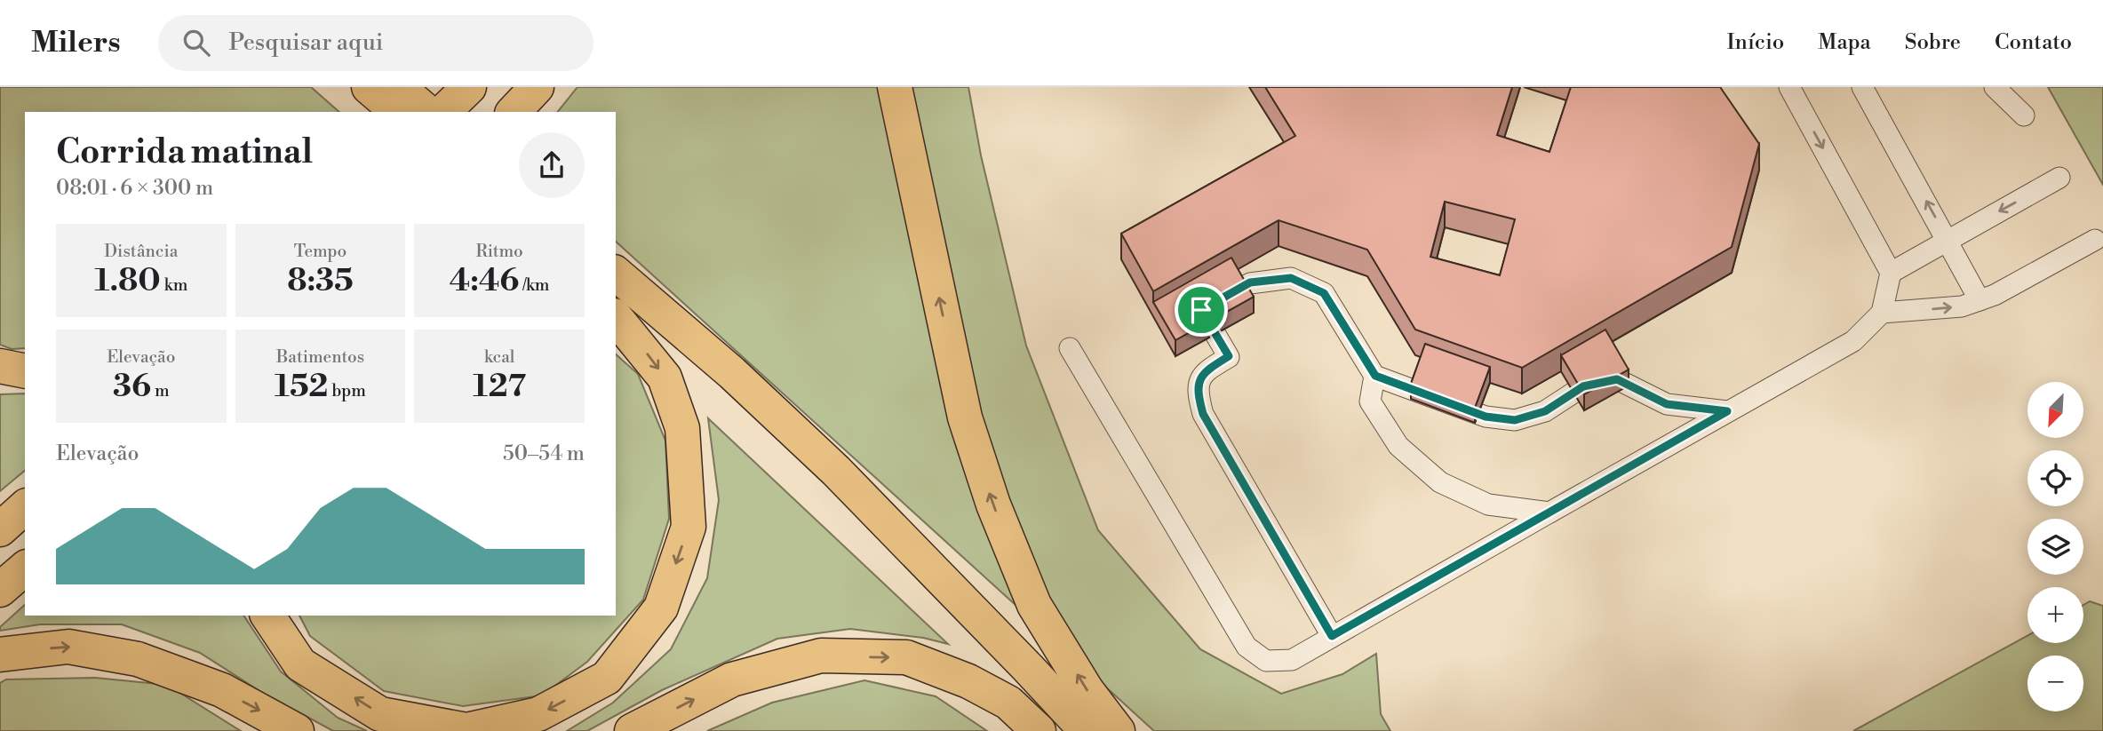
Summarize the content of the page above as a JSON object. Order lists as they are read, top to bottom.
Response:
{
  "north": "bottom left",
  "page": {
    "header": "Milers",
    "search": "Pesquisar aqui",
    "nav": [
      "Início",
      "Mapa",
      "Sobre",
      "Contato"
    ],
    "heading": ["Corrida matinal", "08:01 · 6 × 300 m"],
    "stats": [
      ["Distância", "1.80 km"],
      ["Tempo", "8:35"],
      ["Ritmo", "4:46 /km"],
      ["Elevação", "36 m"],
      ["Batimentos", "152 bpm"],
      ["kcal", "127"]
    ],
    "map_buttons": ["+", "−"],
    "chart": ["Elevação", "50–54 m"]
  }
}
